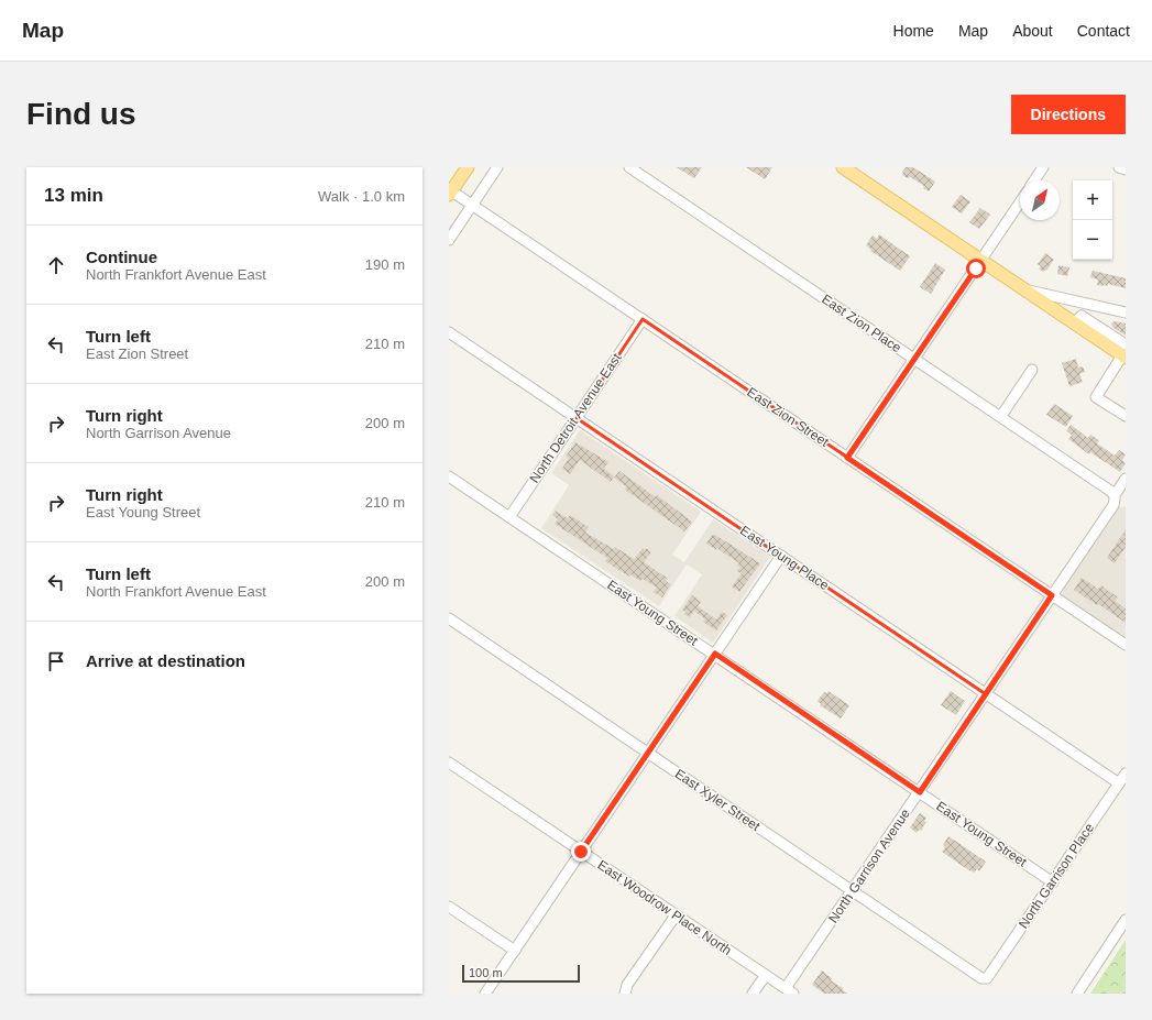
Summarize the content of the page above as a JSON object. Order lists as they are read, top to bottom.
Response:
{
  "streets": {
    "street": [
      "East Zion Place",
      "East Zion Street",
      "North Detroit Avenue East",
      "East Young Place",
      "East Young Street",
      "East Xyler Street",
      "North Garrison Avenue",
      "North Garrison Place",
      "East Woodrow Place North"
    ]
  },
  "crossings": [
    ["East Zion Place", "North Garrison Avenue"],
    ["East Zion Street", "North Detroit Avenue East"],
    ["East Zion Street", "North Garrison Avenue"],
    ["North Detroit Avenue East", "East Young Place"],
    ["North Detroit Avenue East", "East Young Street"],
    ["East Young Place", "North Garrison Avenue"],
    ["East Young Place", "North Garrison Place"],
    ["East Young Street", "North Garrison Avenue"],
    ["East Young Street", "North Garrison Place"],
    ["East Xyler Street", "North Garrison Avenue"],
    ["East Xyler Street", "North Garrison Place"],
    ["North Garrison Avenue", "East Woodrow Place North"]
  ],
  "scale_bar": "100 m",
  "north": "top right",
  "page": {
    "header": "Map",
    "nav": [
      "Home",
      "Map",
      "About",
      "Contact"
    ],
    "buttons": "Directions",
    "title": "Find us",
    "heading": ["13 min", "Walk · 1.0 km"],
    "map_buttons": ["+", "−"],
    "list": [
      ["Continue", "North Frankfort Avenue East", "190 m"],
      ["Turn left", "East Zion Street", "210 m"],
      ["Turn right", "North Garrison Avenue", "200 m"],
      ["Turn right", "East Young Street", "210 m"],
      ["Turn left", "North Frankfort Avenue East", "200 m"],
      "Arrive at destination"
    ],
    "scale": "100 m"
  }
}
